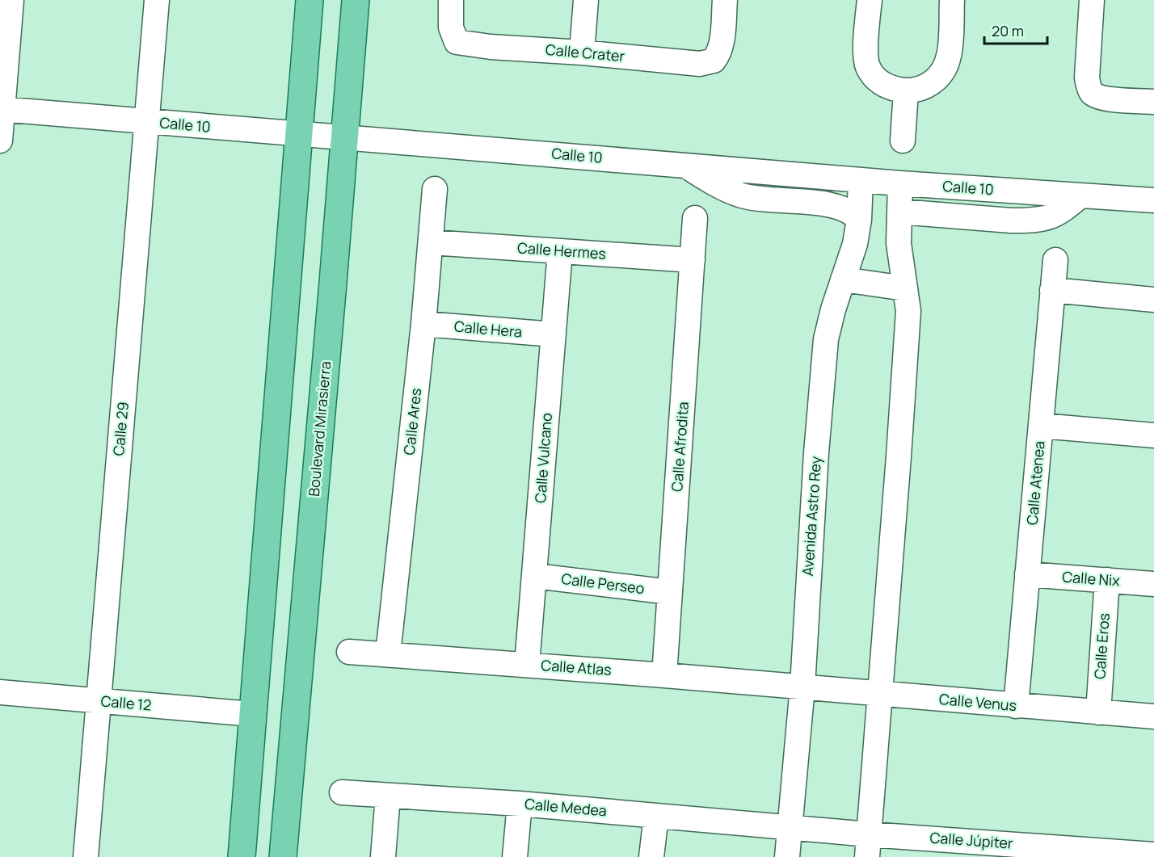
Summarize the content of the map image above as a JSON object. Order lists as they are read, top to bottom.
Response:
{
  "streets": {
    "main road": ["Boulevard Mirasierra"],
    "street": [
      "Calle Crater",
      "Calle 10",
      "Calle Hermes",
      "Calle Hera",
      "Calle Ares",
      "Calle 29",
      "Calle Afrodita",
      "Calle Vulcano",
      "Calle Atenea",
      "Avenida Astro Rey",
      "Calle Nix",
      "Calle Perseo",
      "Calle Eros",
      "Calle Atlas",
      "Calle Venus",
      "Calle 12",
      "Calle Medea",
      "Calle Júpiter"
    ]
  },
  "crossings": [
    ["Calle 10", "Calle 29"],
    ["Calle 10", "Boulevard Mirasierra"],
    ["Calle 10", "Avenida Astro Rey"],
    ["Calle Hermes", "Calle Ares"],
    ["Calle Hermes", "Calle Afrodita"],
    ["Calle Hermes", "Calle Vulcano"],
    ["Calle Hera", "Calle Ares"],
    ["Calle Hera", "Calle Vulcano"],
    ["Calle Ares", "Calle Atlas"],
    ["Calle 29", "Calle 12"],
    ["Calle Afrodita", "Calle Perseo"],
    ["Calle Afrodita", "Calle Atlas"],
    ["Calle Vulcano", "Calle Perseo"],
    ["Calle Vulcano", "Calle Atlas"],
    ["Calle Atenea", "Calle Nix"],
    ["Calle Atenea", "Calle Venus"],
    ["Avenida Astro Rey", "Calle Atlas"],
    ["Avenida Astro Rey", "Calle Venus"],
    ["Avenida Astro Rey", "Calle Medea"],
    ["Avenida Astro Rey", "Calle Júpiter"],
    ["Calle Nix", "Calle Eros"],
    ["Calle Eros", "Calle Venus"],
    ["Calle Atlas", "Calle Venus"],
    ["Calle Medea", "Calle Júpiter"]
  ],
  "scale_bar": "20 m"
}
